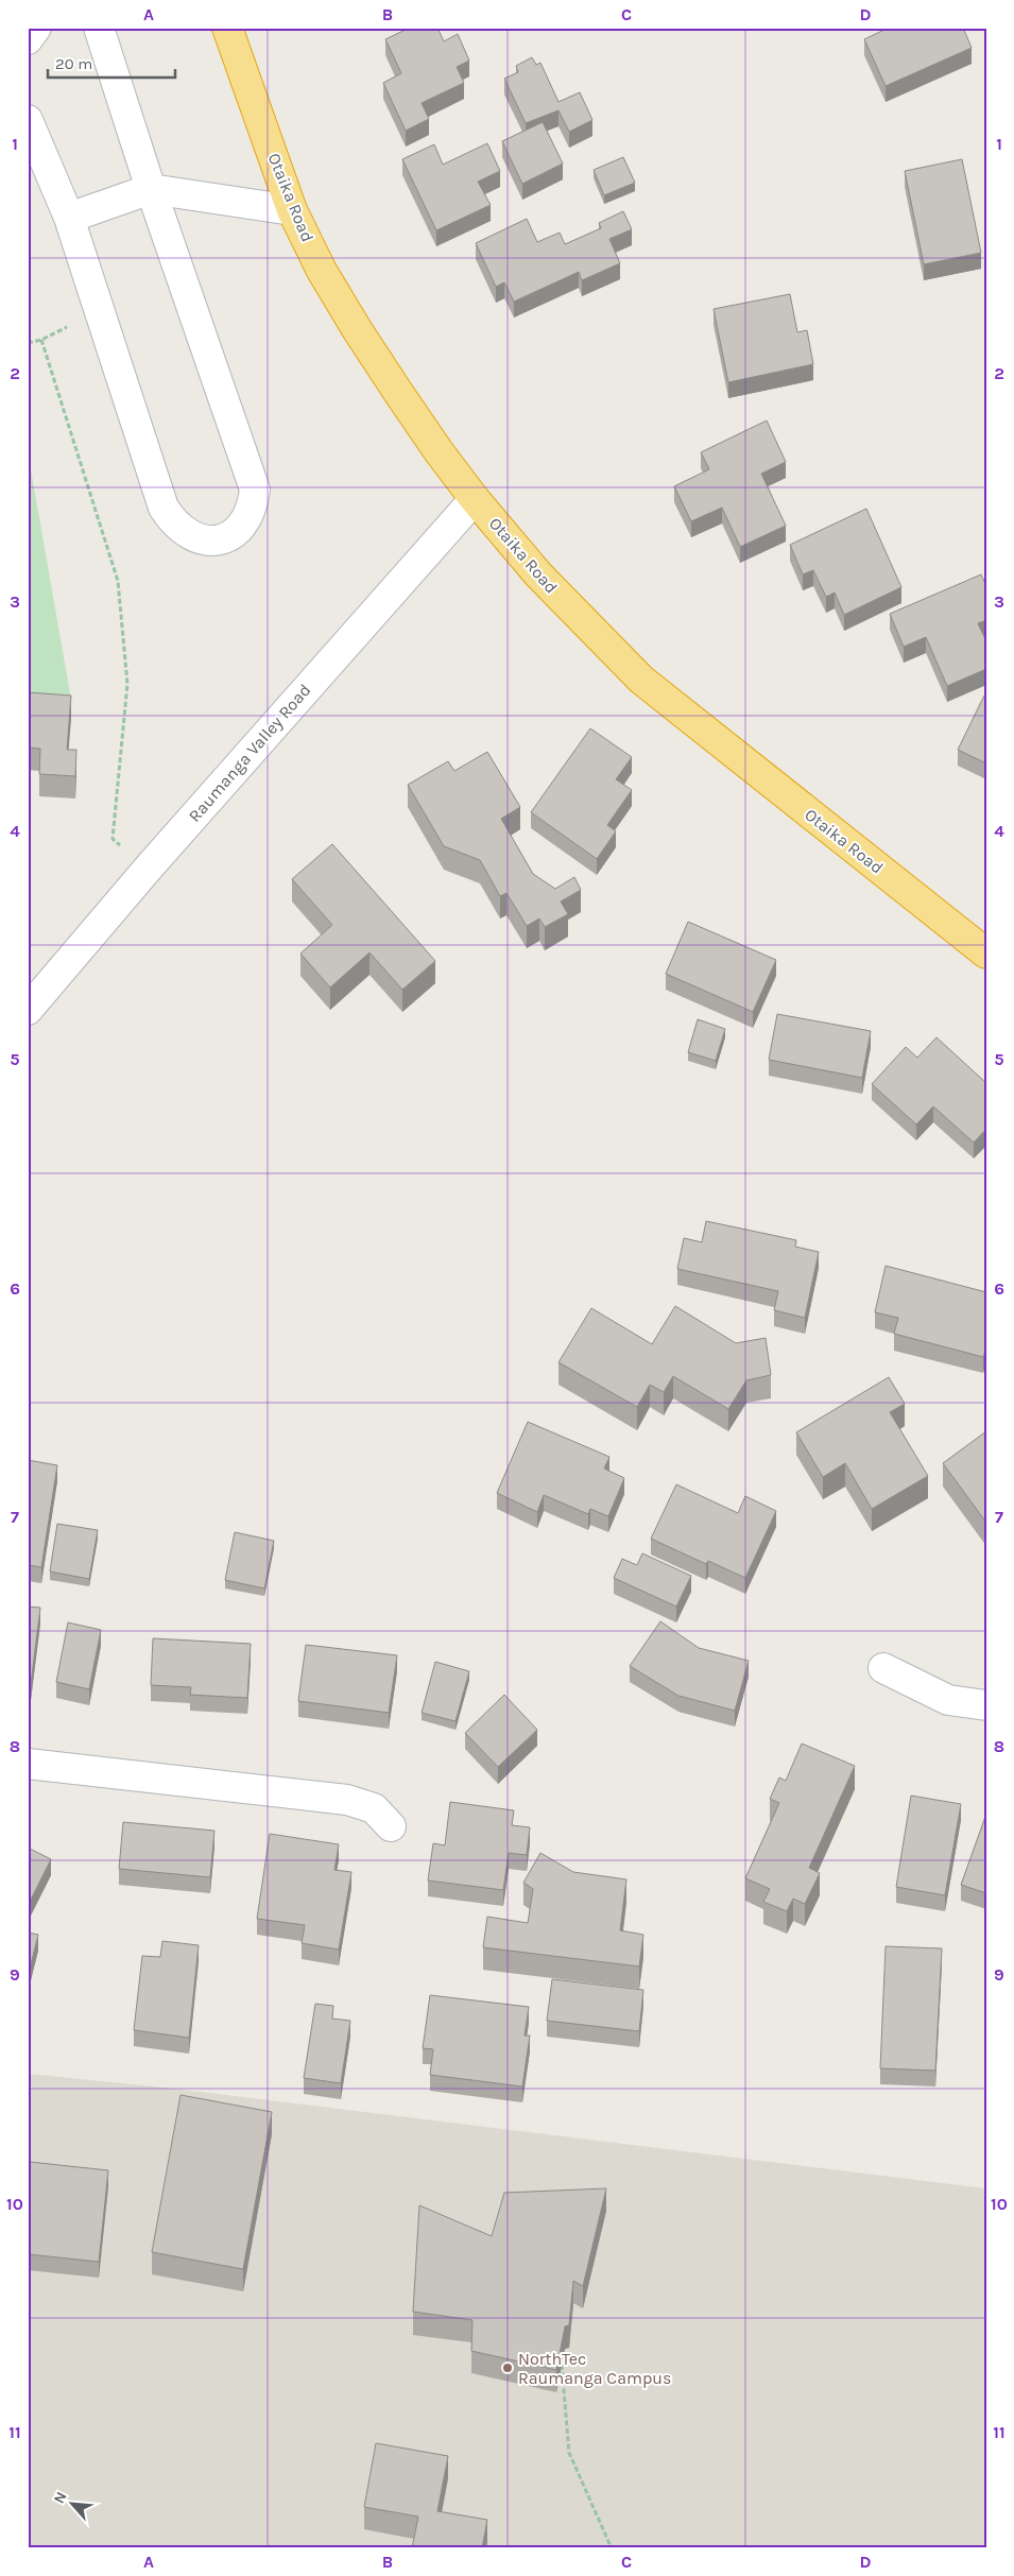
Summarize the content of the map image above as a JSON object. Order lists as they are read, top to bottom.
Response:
{
  "streets": {
    "highway": ["Otaika Road"],
    "street": ["Raumanga Valley Road"]
  },
  "crossings": [
    ["Otaika Road", "Raumanga Valley Road"]
  ],
  "places": ["NorthTec Raumanga Campus"],
  "scale_bar": "20 m",
  "north": "top left",
  "grid": {
    "columns": [
      "A",
      "B",
      "C",
      "D"
    ],
    "rows": [
      "1",
      "2",
      "3",
      "4",
      "5",
      "6",
      "7",
      "8",
      "9",
      "10",
      "11"
    ]
  }
}
